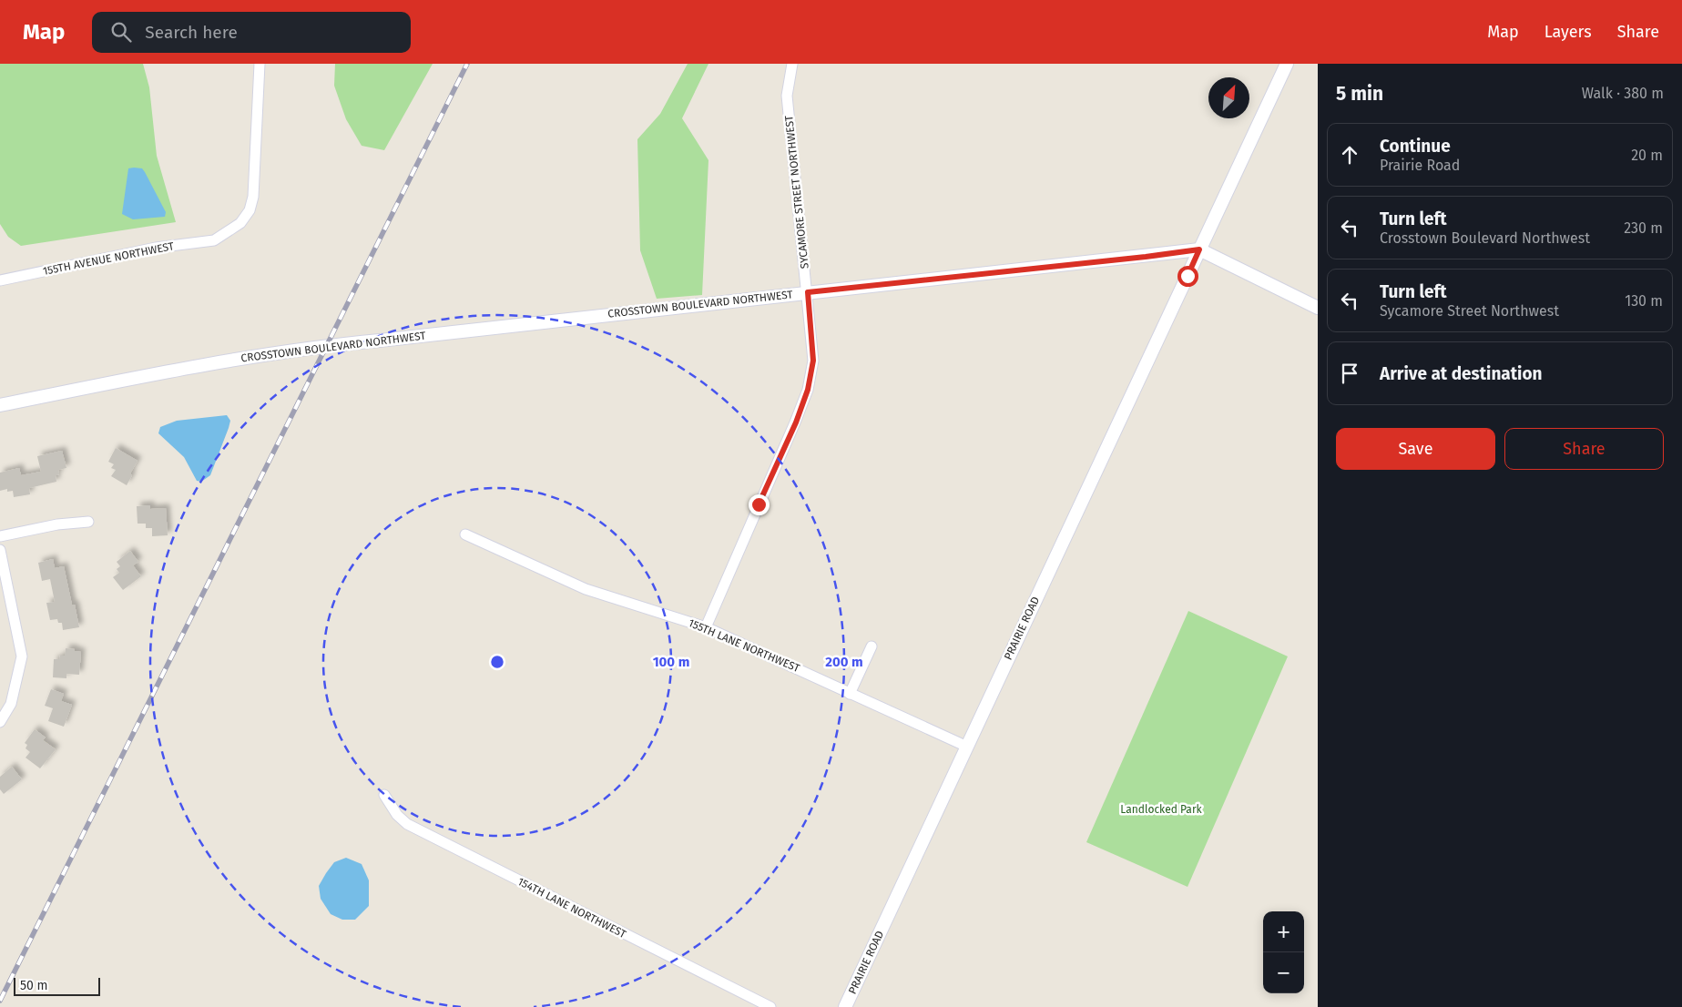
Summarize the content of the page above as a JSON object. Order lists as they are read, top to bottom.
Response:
{
  "streets": {
    "street": [
      "SYCAMORE STREET NORTHWEST",
      "155TH AVENUE NORTHWEST",
      "CROSSTOWN BOULEVARD NORTHWEST",
      "PRAIRIE ROAD",
      "155TH LANE NORTHWEST",
      "154TH LANE NORTHWEST"
    ]
  },
  "crossings": [
    ["SYCAMORE STREET NORTHWEST", "CROSSTOWN BOULEVARD NORTHWEST"],
    ["SYCAMORE STREET NORTHWEST", "155TH LANE NORTHWEST"],
    ["CROSSTOWN BOULEVARD NORTHWEST", "PRAIRIE ROAD"],
    ["PRAIRIE ROAD", "155TH LANE NORTHWEST"]
  ],
  "parks": ["Landlocked Park"],
  "scale_bar": "50 m",
  "north": "top right",
  "page": {
    "header": "Map",
    "search": "Search here",
    "nav": ["Map", "Layers", "Share"],
    "heading": ["5 min", "Walk · 380 m"],
    "list": [
      ["Continue", "Prairie Road", "20 m"],
      ["Turn left", "Crosstown Boulevard Northwest", "230 m"],
      ["Turn left", "Sycamore Street Northwest", "130 m"],
      "Arrive at destination"
    ],
    "buttons": ["Save", "Share"],
    "map_buttons": ["+", "−"],
    "scale": "50 m"
  },
  "rings": ["100 m", "200 m"]
}
